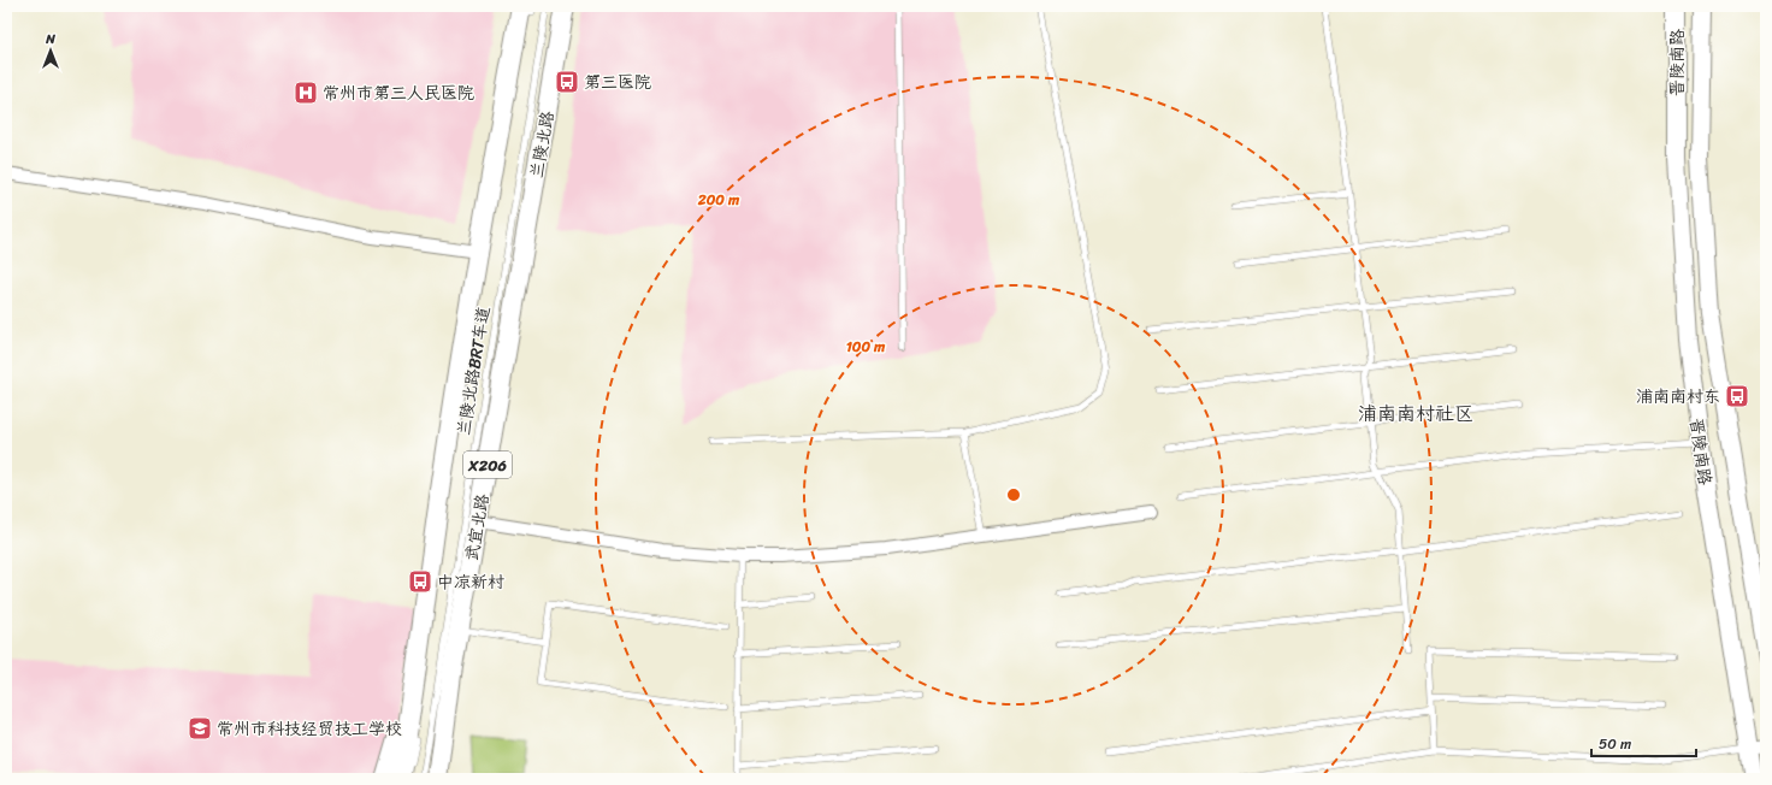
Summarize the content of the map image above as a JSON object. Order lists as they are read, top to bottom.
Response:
{
  "streets": {
    "main road": [
      "晋陵南路",
      "兰陵北路",
      "X206",
      "武宜北路"
    ],
    "lane": ["兰陵北路BRT车道"]
  },
  "crossings": [
    ["兰陵北路", "武宜北路"],
    ["兰陵北路BRT车道", "X206"],
    ["兰陵北路BRT车道", "武宜北路"],
    ["X206", "武宜北路"]
  ],
  "districts": ["浦南南村社区"],
  "places": {
    "bus stop": ["第三医院", "浦南南村东", "中凉新村"],
    "hospital": ["常州市第三人民医院"],
    "school or university": ["常州市科技经贸技工学校"]
  },
  "scale_bar": "50 m",
  "north": "top",
  "rings": ["200 m", "100 m"]
}
